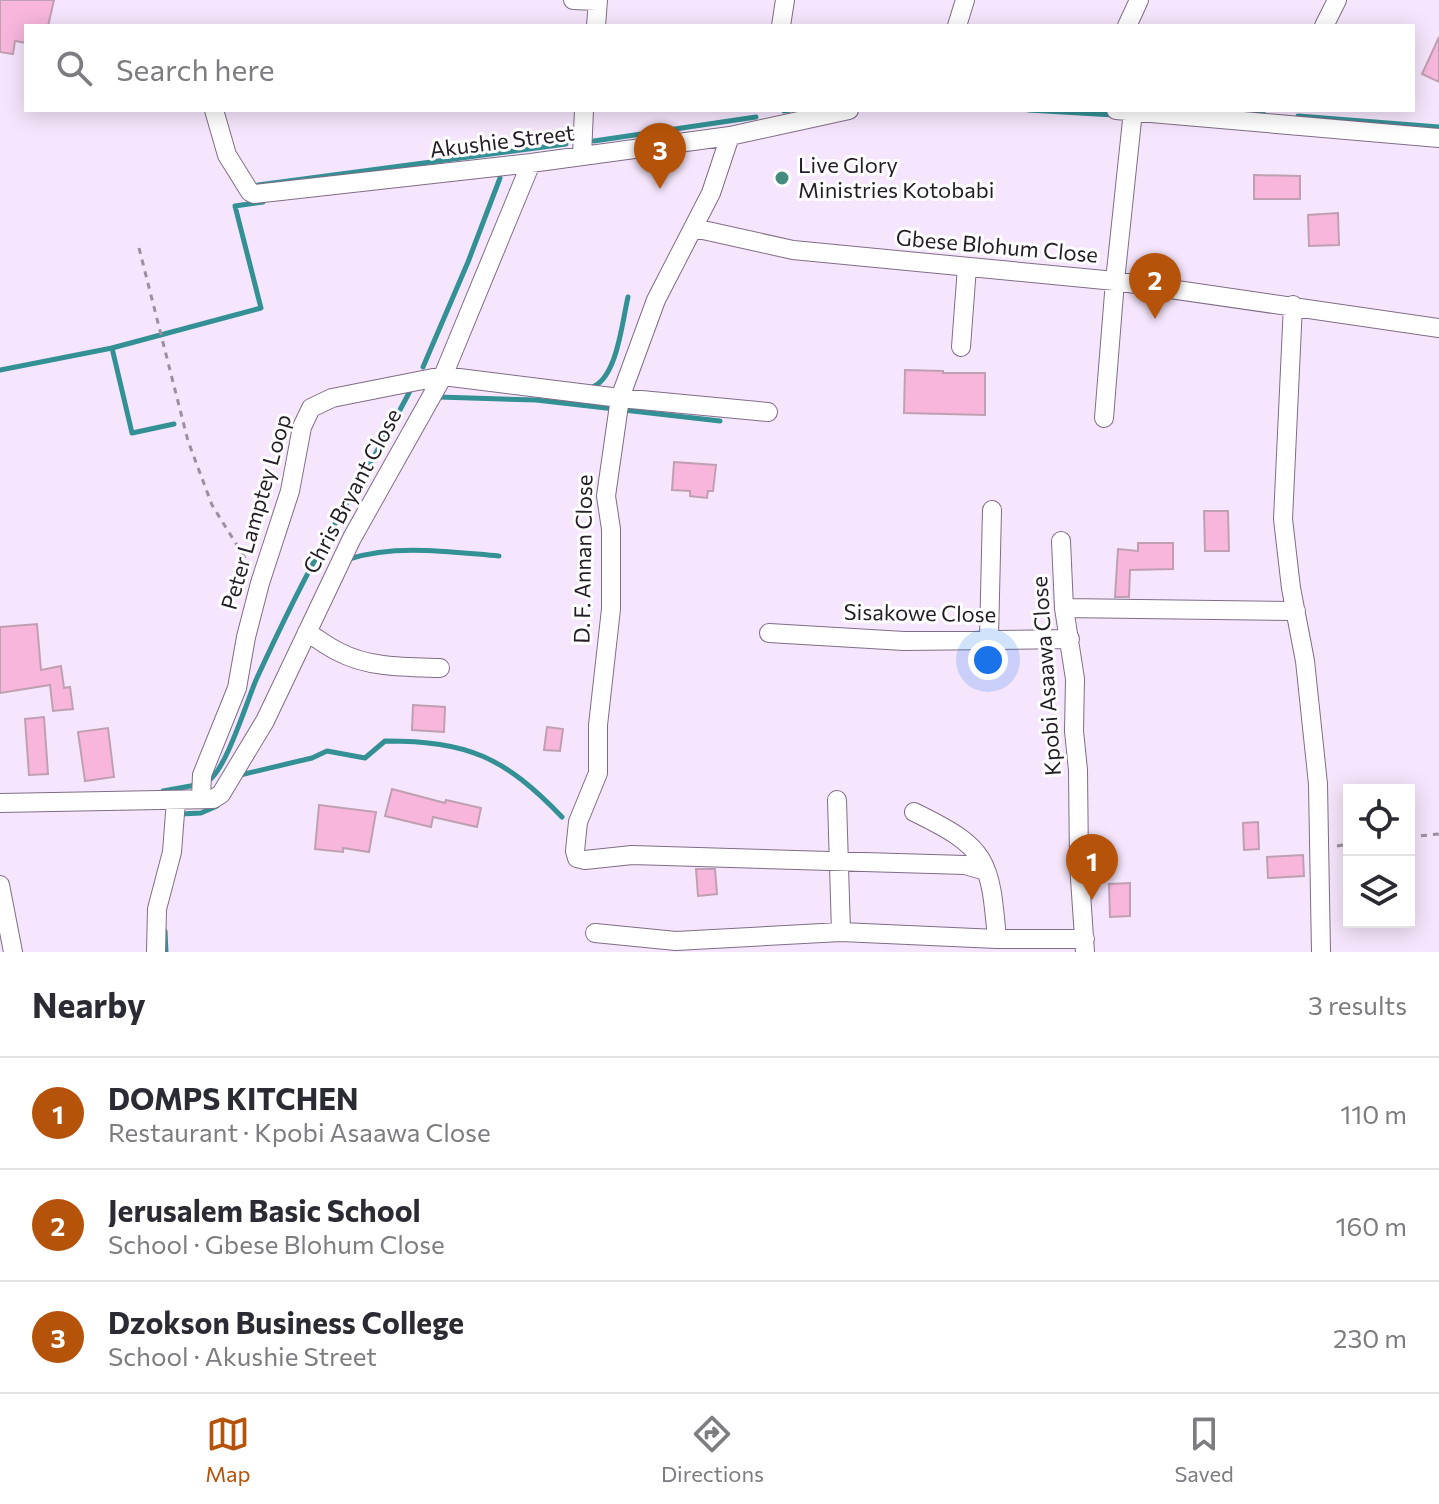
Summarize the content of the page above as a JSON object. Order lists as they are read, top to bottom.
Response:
{
  "streets": {
    "street": [
      "Akushie Street",
      "Gbese Blohum Close",
      "Chris Bryant Close",
      "Peter Lamptey Loop",
      "D. F. Annan Close",
      "Sisakowe Close",
      "Kpobi Asaawa Close"
    ]
  },
  "crossings": [
    ["Akushie Street", "Chris Bryant Close"],
    ["Akushie Street", "D. F. Annan Close"],
    ["Gbese Blohum Close", "D. F. Annan Close"],
    ["Chris Bryant Close", "Peter Lamptey Loop"],
    ["Peter Lamptey Loop", "D. F. Annan Close"],
    ["Sisakowe Close", "Kpobi Asaawa Close"]
  ],
  "places": ["Live Glory Ministries Kotobabi"],
  "page": {
    "search": "Search here",
    "pins": ["3", "2", "1"],
    "heading": ["Nearby", "3 results"],
    "list": [
      {
        "mark": "1",
        "name": "DOMPS KITCHEN",
        "note": "Restaurant · Kpobi Asaawa Close",
        "value": "110 m"
      },
      {
        "mark": "2",
        "name": "Jerusalem Basic School",
        "note": "School · Gbese Blohum Close",
        "value": "160 m"
      },
      {
        "mark": "3",
        "name": "Dzokson Business College",
        "note": "School · Akushie Street",
        "value": "230 m"
      }
    ],
    "nav": ["Map", "Directions", "Saved"]
  }
}
